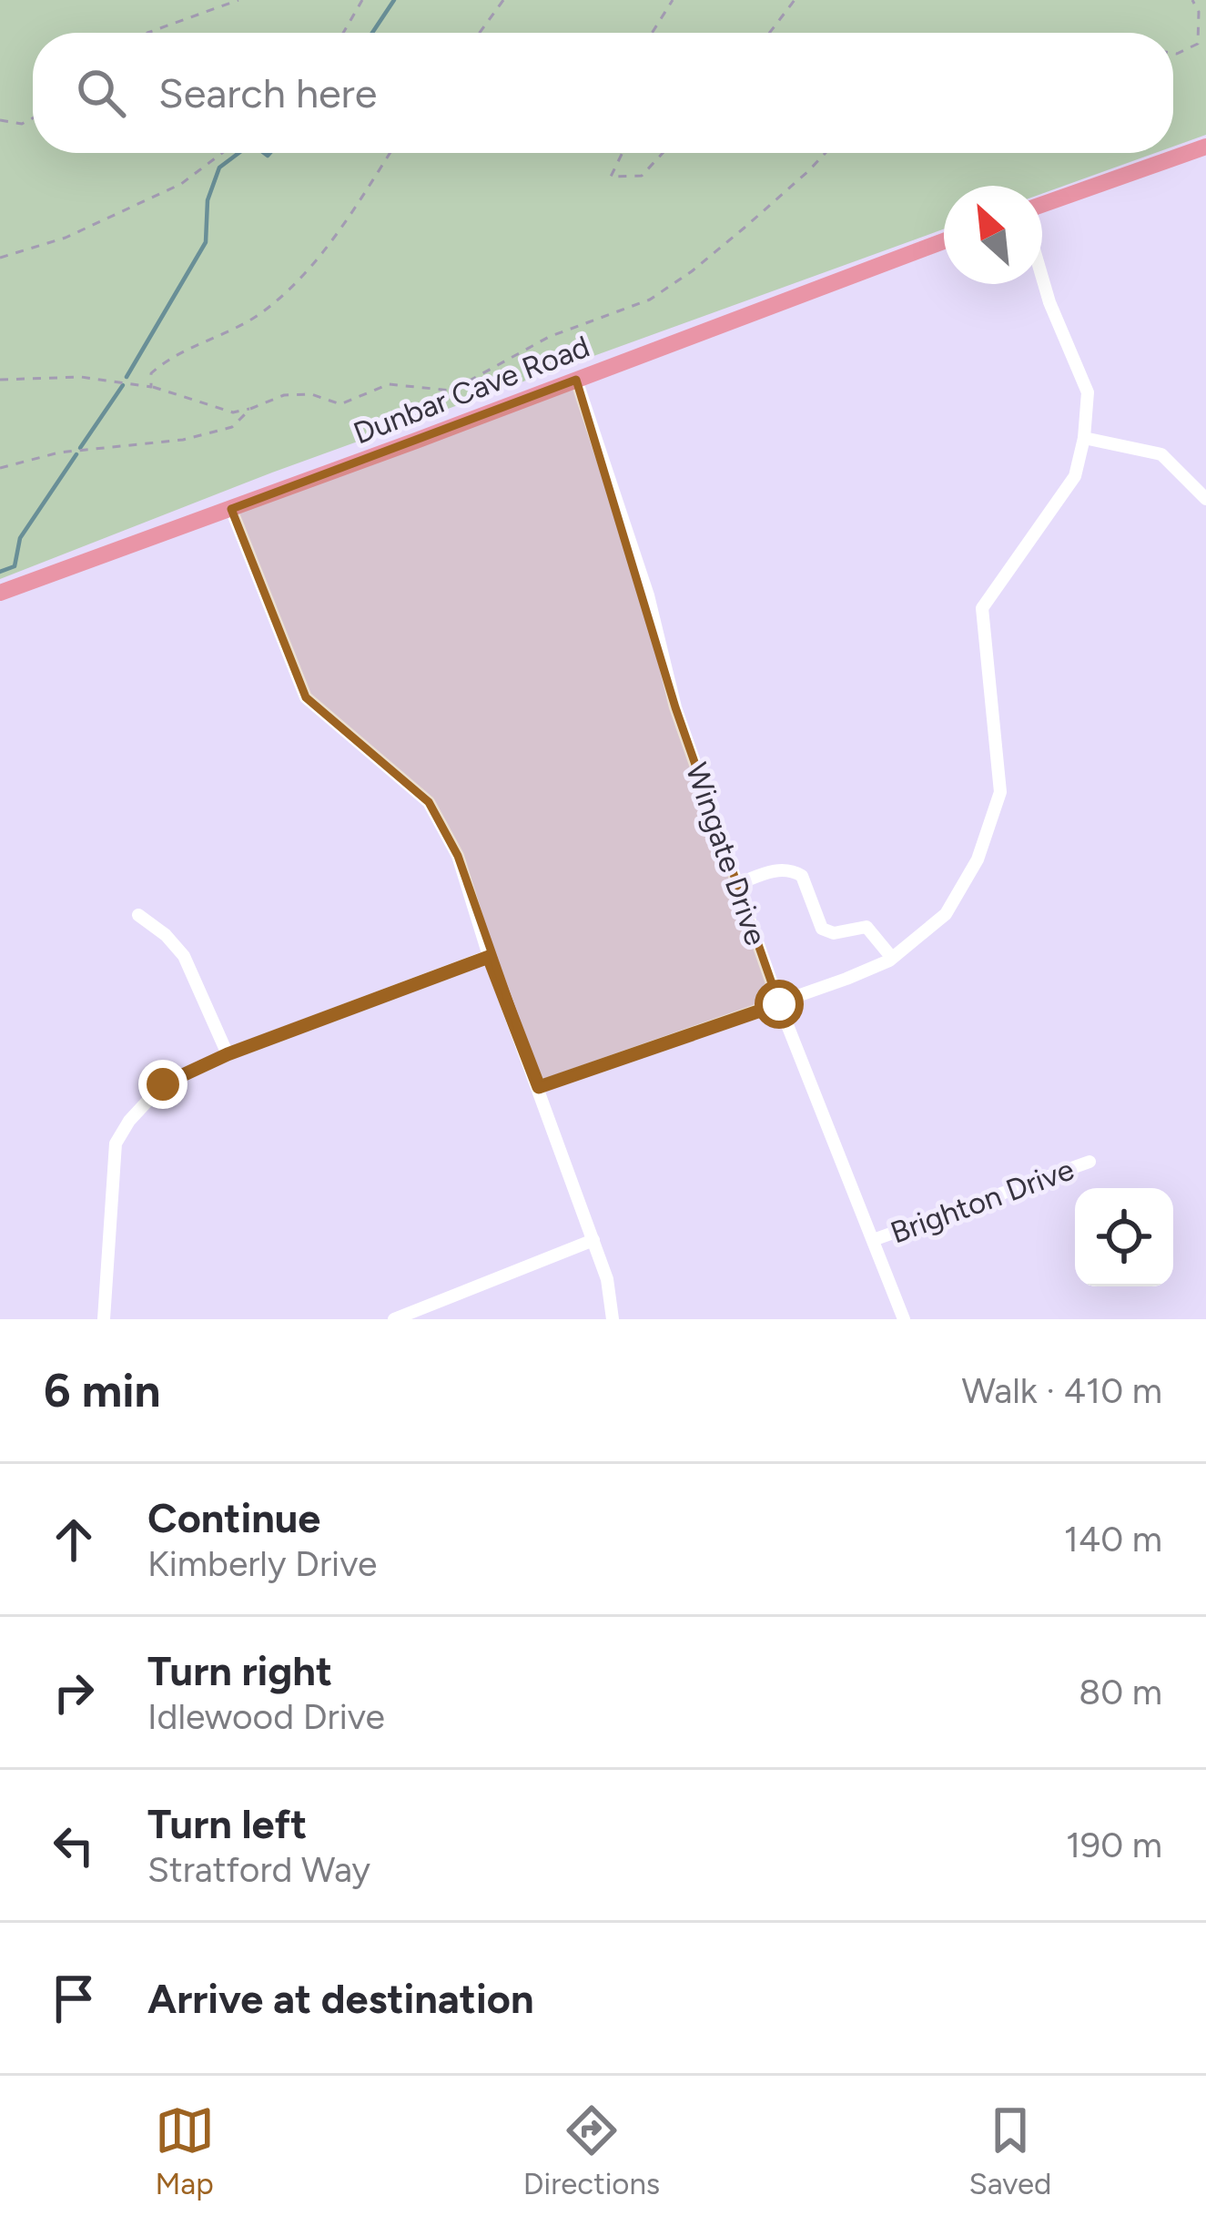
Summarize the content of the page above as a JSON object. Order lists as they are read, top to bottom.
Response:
{
  "streets": {
    "main road": ["Dunbar Cave Road"],
    "street": ["Wingate Drive", "Brighton Drive"]
  },
  "crossings": [
    ["Dunbar Cave Road", "Wingate Drive"],
    ["Wingate Drive", "Brighton Drive"]
  ],
  "north": "top left",
  "page": {
    "search": "Search here",
    "heading": ["6 min", "Walk · 410 m"],
    "list": [
      ["Continue", "Kimberly Drive", "140 m"],
      ["Turn right", "Idlewood Drive", "80 m"],
      ["Turn left", "Stratford Way", "190 m"],
      "Arrive at destination"
    ],
    "nav": ["Map", "Directions", "Saved"]
  }
}
